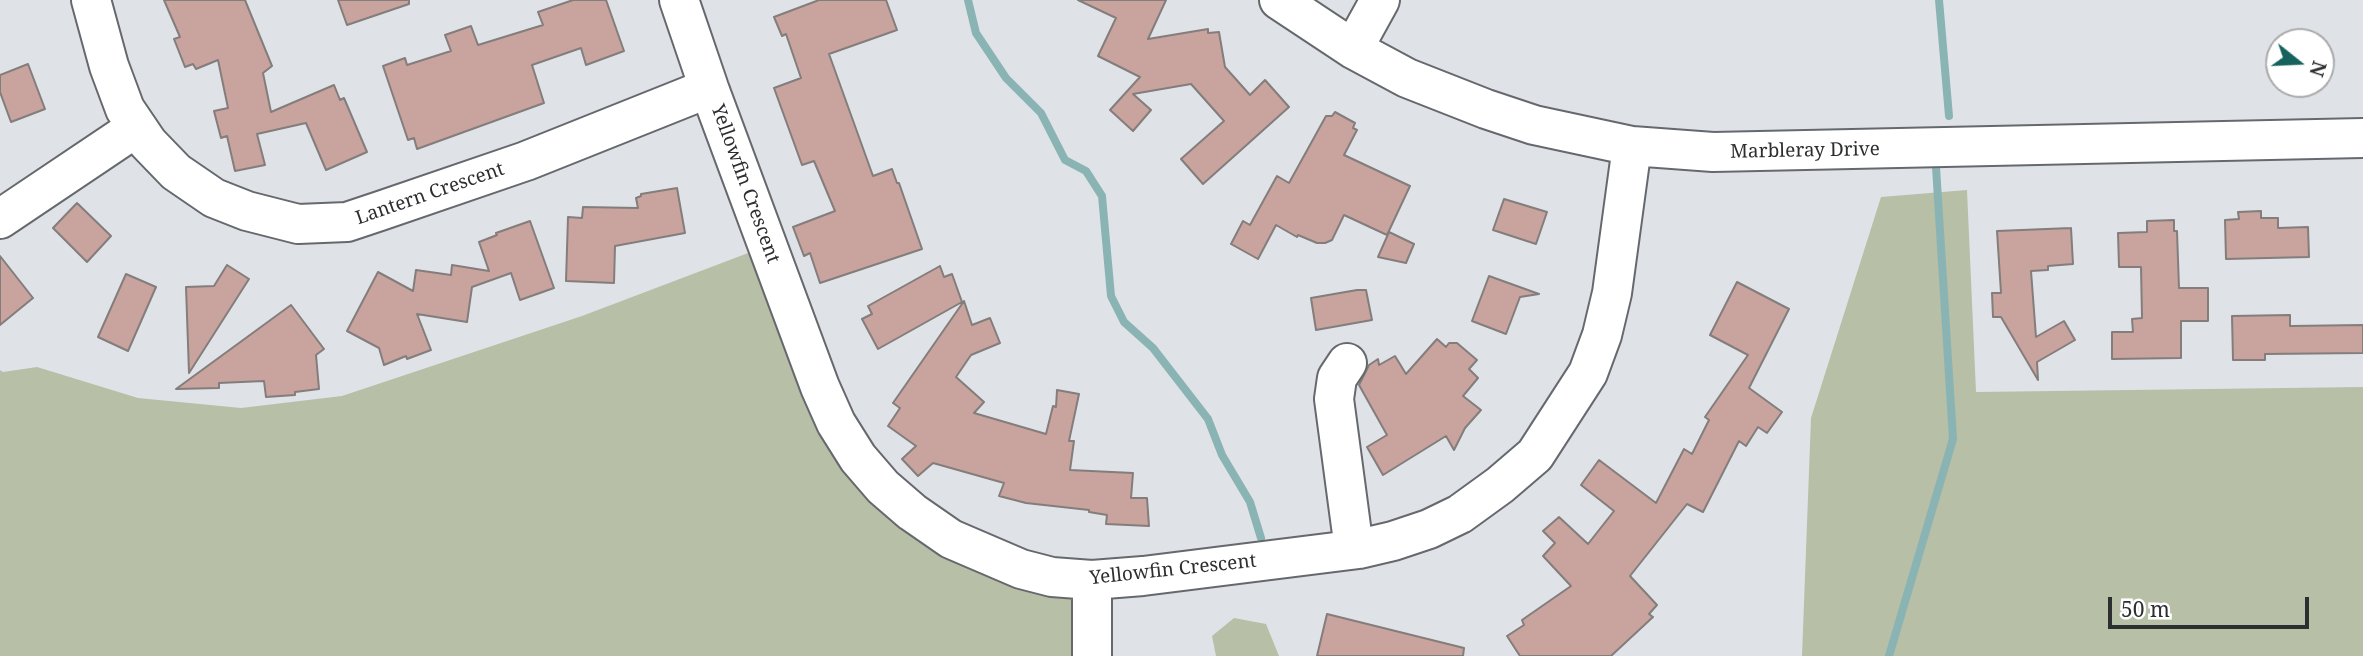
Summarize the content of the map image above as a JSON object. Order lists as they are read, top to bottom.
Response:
{
  "streets": {
    "street": ["Marbleray Drive", "Yellowfin Crescent", "Lantern Crescent"]
  },
  "crossings": [
    ["Marbleray Drive", "Yellowfin Crescent"],
    ["Yellowfin Crescent", "Lantern Crescent"]
  ],
  "scale_bar": "50 m",
  "north": "right"
}
